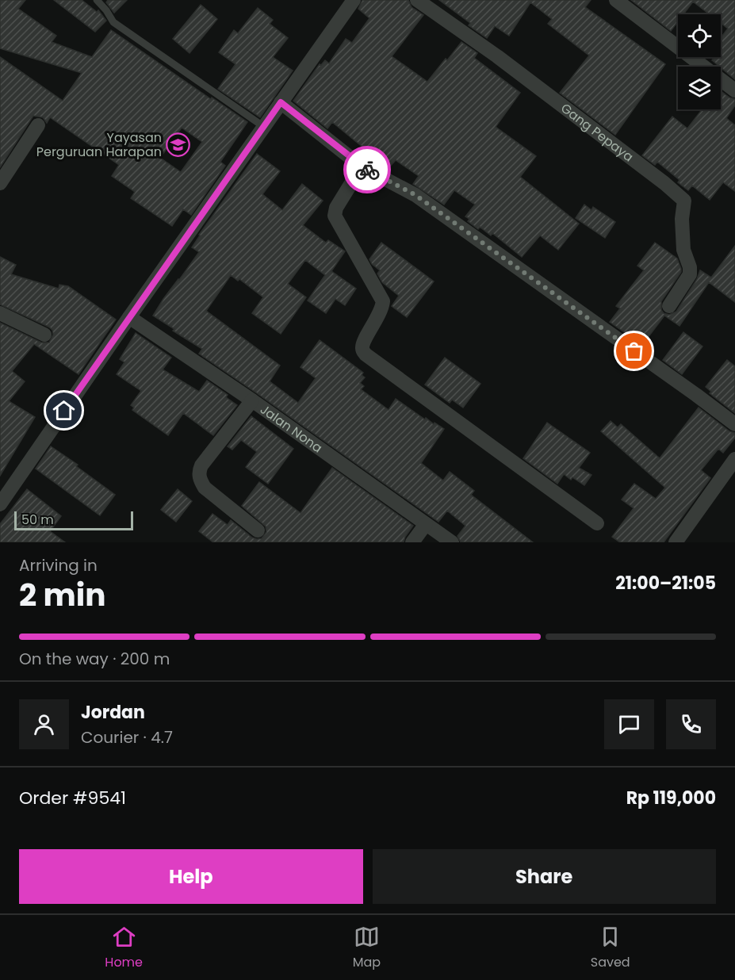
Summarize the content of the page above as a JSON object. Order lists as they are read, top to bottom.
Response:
{
  "streets": {
    "street": ["Gang Pepaya", "Jalan Nona"]
  },
  "places": {
    "school or university": ["Yayasan Perguruan Harapan"]
  },
  "scale_bar": "50 m",
  "page": {
    "scale": "50 m",
    "heading": ["2 min", "Arriving in", "21:00–21:05"],
    "panel": [
      "Jordan",
      "Courier · 4.7",
      "Order #9541",
      "Rp 119,000"
    ],
    "bar": "On the way · 200 m",
    "buttons": ["Help", "Share"],
    "tabs": ["Home", "Map", "Saved"]
  }
}
